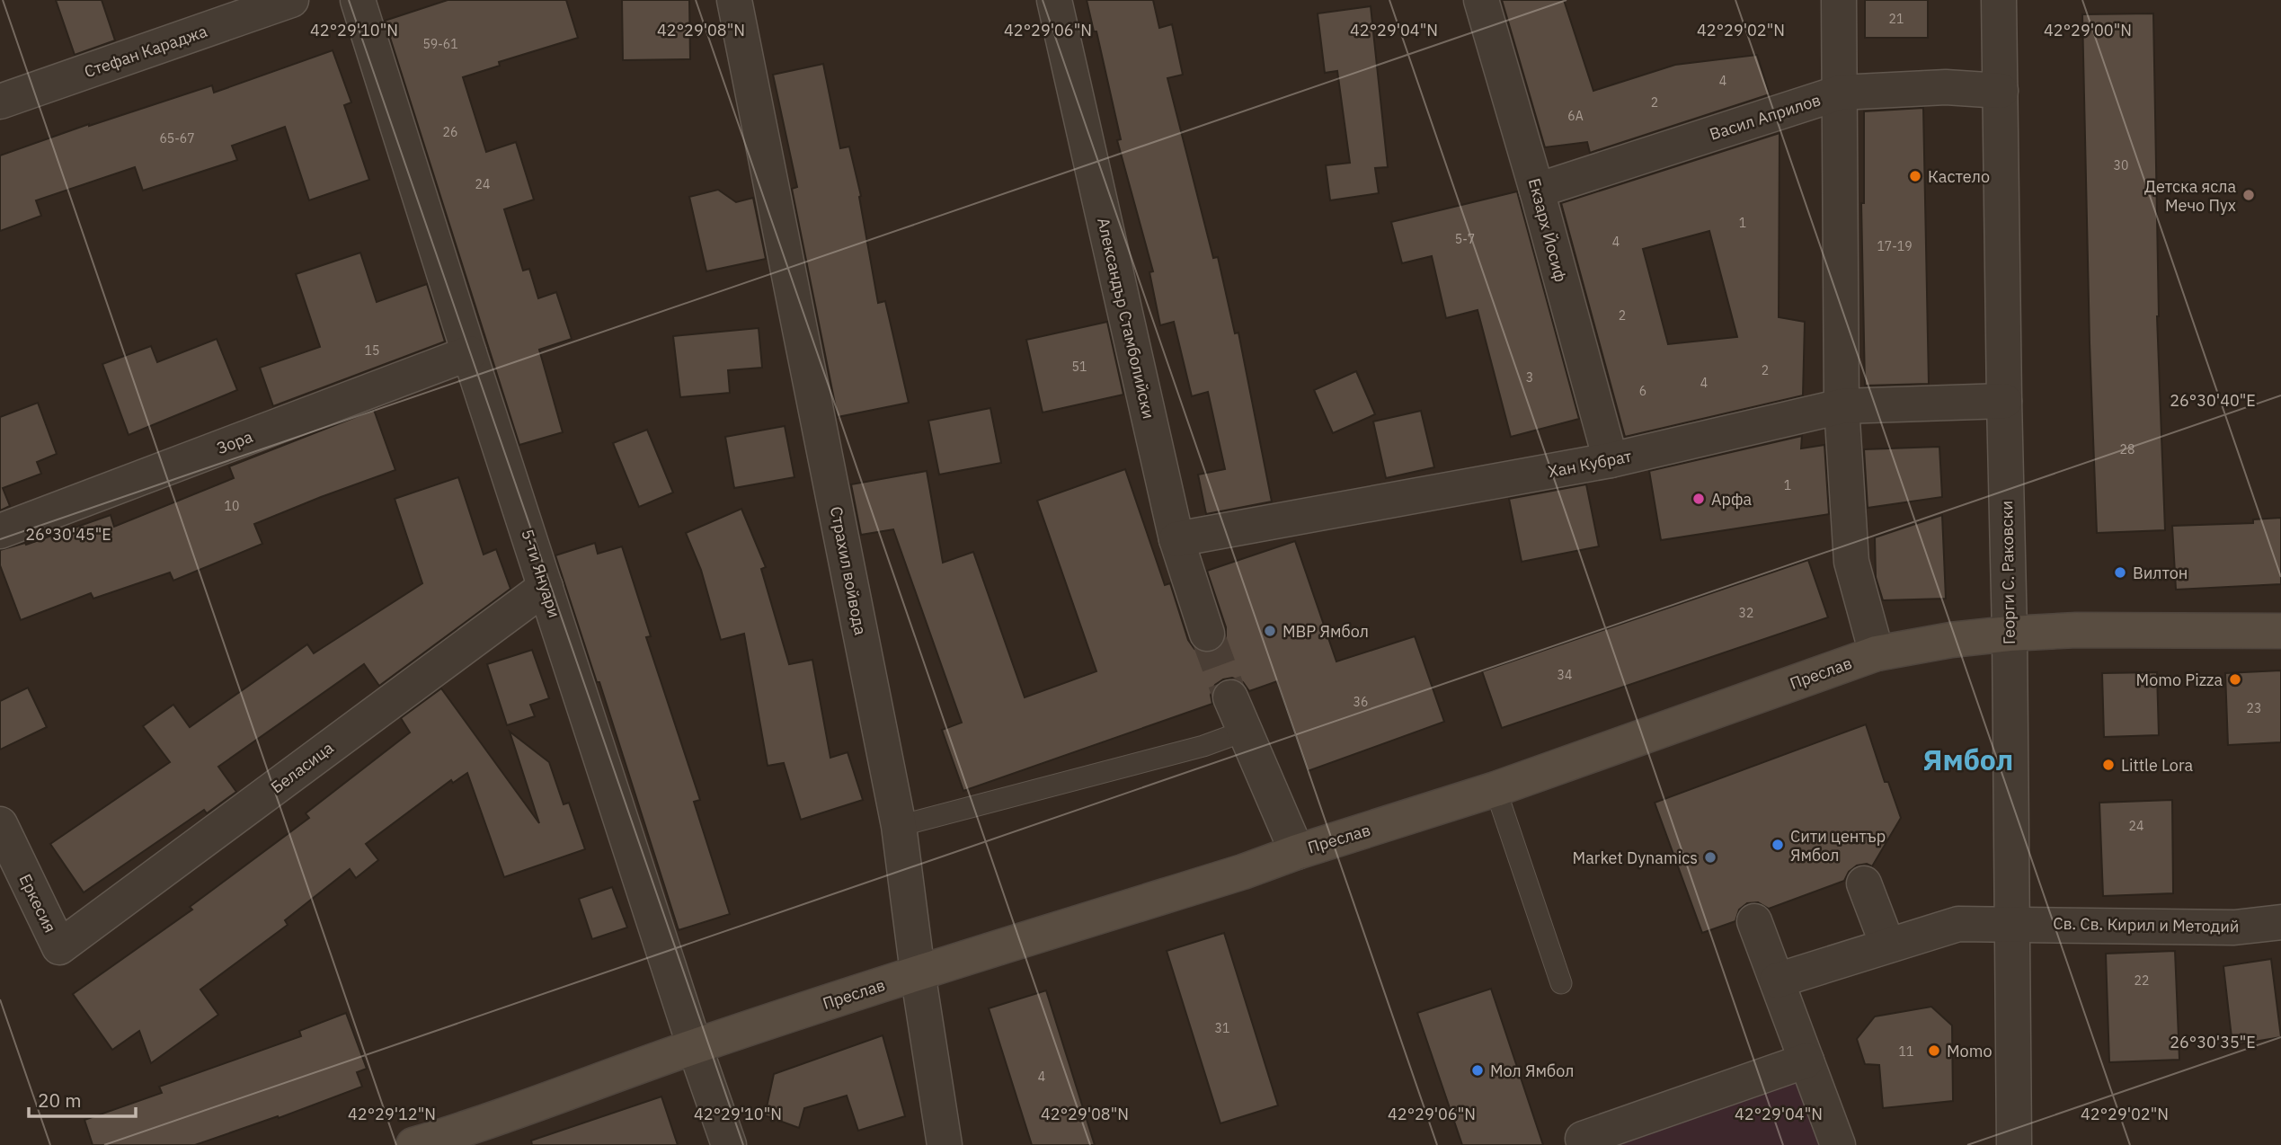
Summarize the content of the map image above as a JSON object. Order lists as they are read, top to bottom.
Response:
{
  "streets": {
    "street": [
      "Стефан Караджа",
      "Васил Априлов",
      "Екзарх Йосиф",
      "Александър Стамболийски",
      "Зора",
      "Хан Кубрат",
      "Страхил войвода",
      "Георги С. Раковски",
      "5-ти Януари",
      "Преслав",
      "Беласица",
      "Еркесия",
      "Св. Св. Кирил и Методий"
    ]
  },
  "crossings": [
    ["Васил Априлов", "Екзарх Йосиф"],
    ["Васил Априлов", "Георги С. Раковски"],
    ["Екзарх Йосиф", "Хан Кубрат"],
    ["Александър Стамболийски", "Хан Кубрат"],
    ["Зора", "5-ти Януари"],
    ["Хан Кубрат", "Георги С. Раковски"],
    ["Страхил войвода", "Преслав"],
    ["Георги С. Раковски", "Преслав"],
    ["Георги С. Раковски", "Св. Св. Кирил и Методий"],
    ["5-ти Януари", "Преслав"],
    ["5-ти Януари", "Беласица"],
    ["Беласица", "Еркесия"]
  ],
  "districts": ["Ямбол"],
  "places": [
    "Кастело",
    "Детска ясла Мечо Пух",
    "Арфа",
    "Вилтон",
    "МВР Ямбол",
    "Momo Pizza",
    "Little Lora",
    "Сити център Ямбол",
    "Market Dynamics",
    "Momo",
    "Мол Ямбол"
  ],
  "house_numbers": [
    "21",
    "59-61",
    "4",
    "2",
    "6A",
    "26",
    "65-67",
    "30",
    "24",
    "1",
    "5-7",
    "4",
    "17-19",
    "2",
    "15",
    "51",
    "2",
    "3",
    "4",
    "6",
    "28",
    "1",
    "10",
    "32",
    "34",
    "36",
    "23",
    "24",
    "22",
    "31",
    "11",
    "4"
  ],
  "scale_bar": "20 m",
  "coordinates": [
    "42°29'10\"N",
    "42°29'08\"N",
    "42°29'06\"N",
    "42°29'04\"N",
    "42°29'02\"N",
    "42°29'00\"N",
    "26°30'40\"E",
    "26°30'45\"E",
    "26°30'35\"E",
    "42°29'12\"N"
  ]
}
